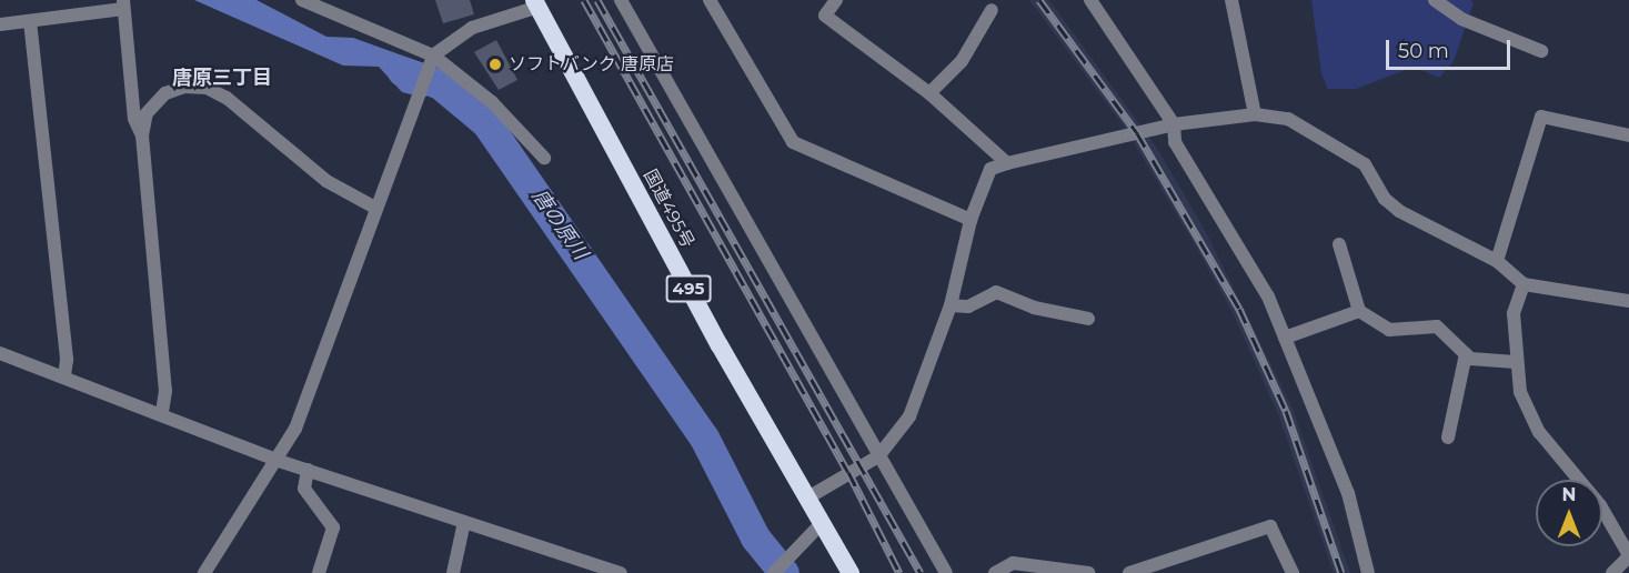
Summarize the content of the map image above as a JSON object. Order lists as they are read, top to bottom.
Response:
{
  "streets": {
    "highway": ["国道495号", "495"]
  },
  "districts": ["唐原三丁目"],
  "water": ["唐の原川"],
  "places": ["ソフトバンク 唐原店"],
  "scale_bar": "50 m",
  "north": "top"
}
